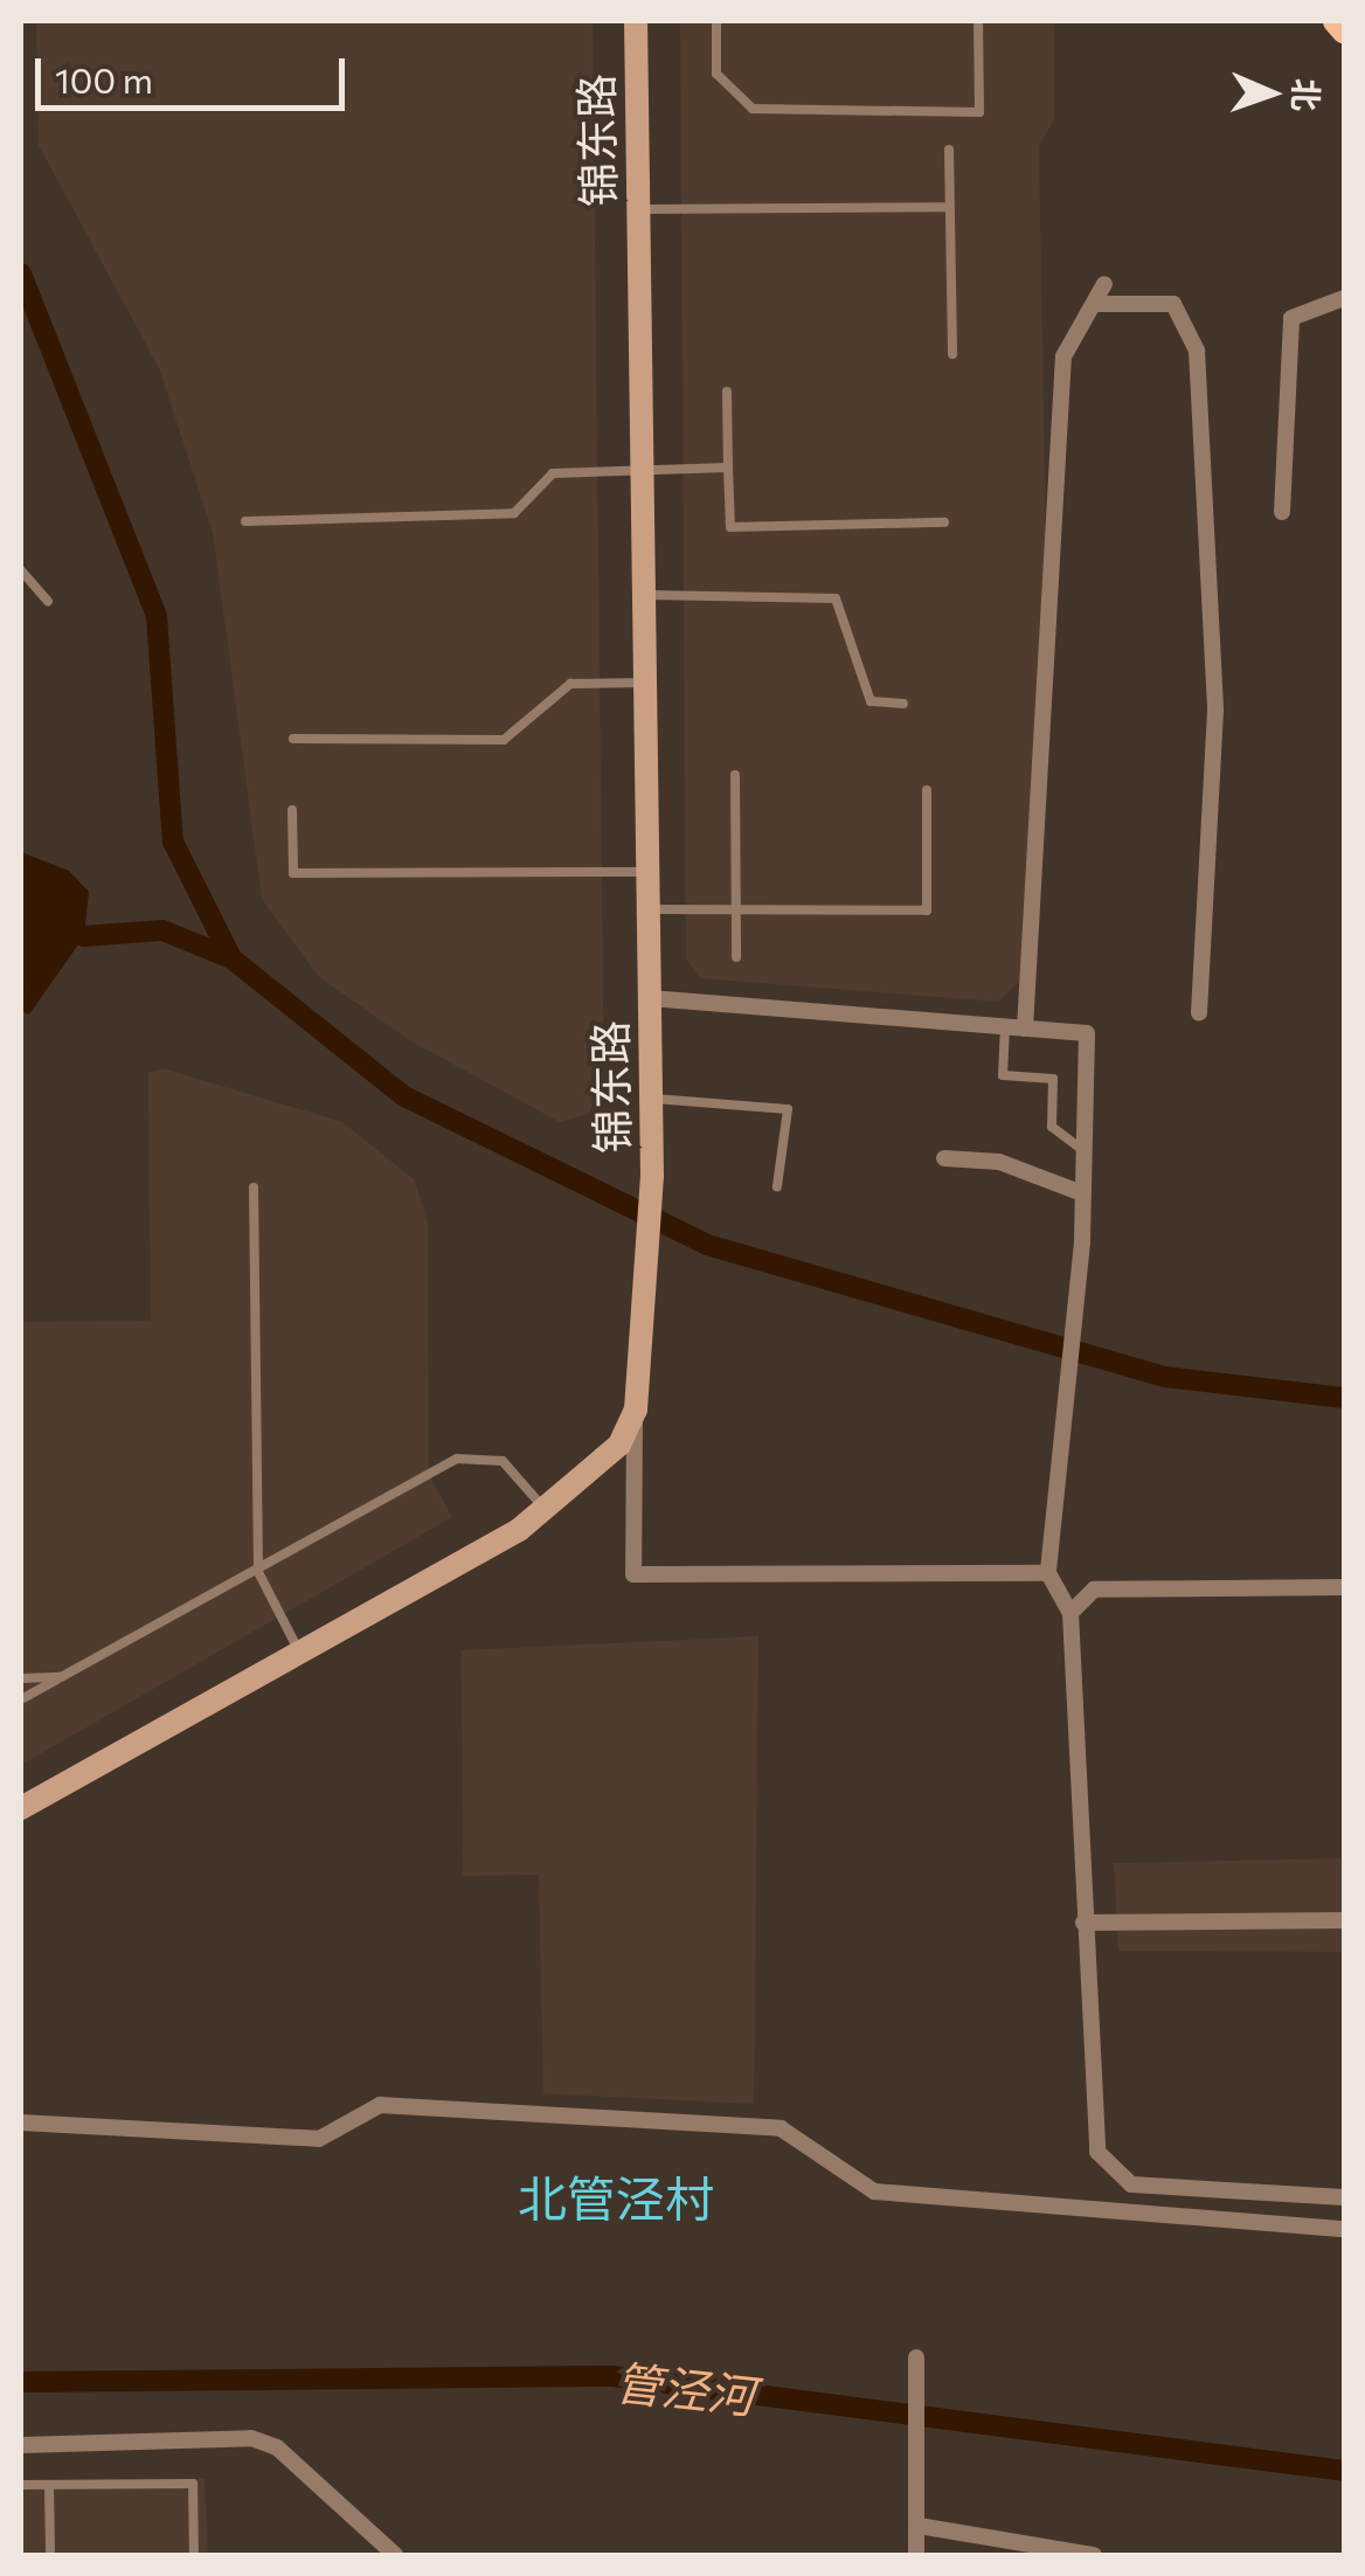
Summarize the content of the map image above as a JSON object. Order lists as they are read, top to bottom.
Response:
{
  "streets": {
    "main road": ["锦东路"]
  },
  "districts": ["北管泾村"],
  "water": ["管泾河"],
  "scale_bar": "100 m",
  "north": "right"
}
